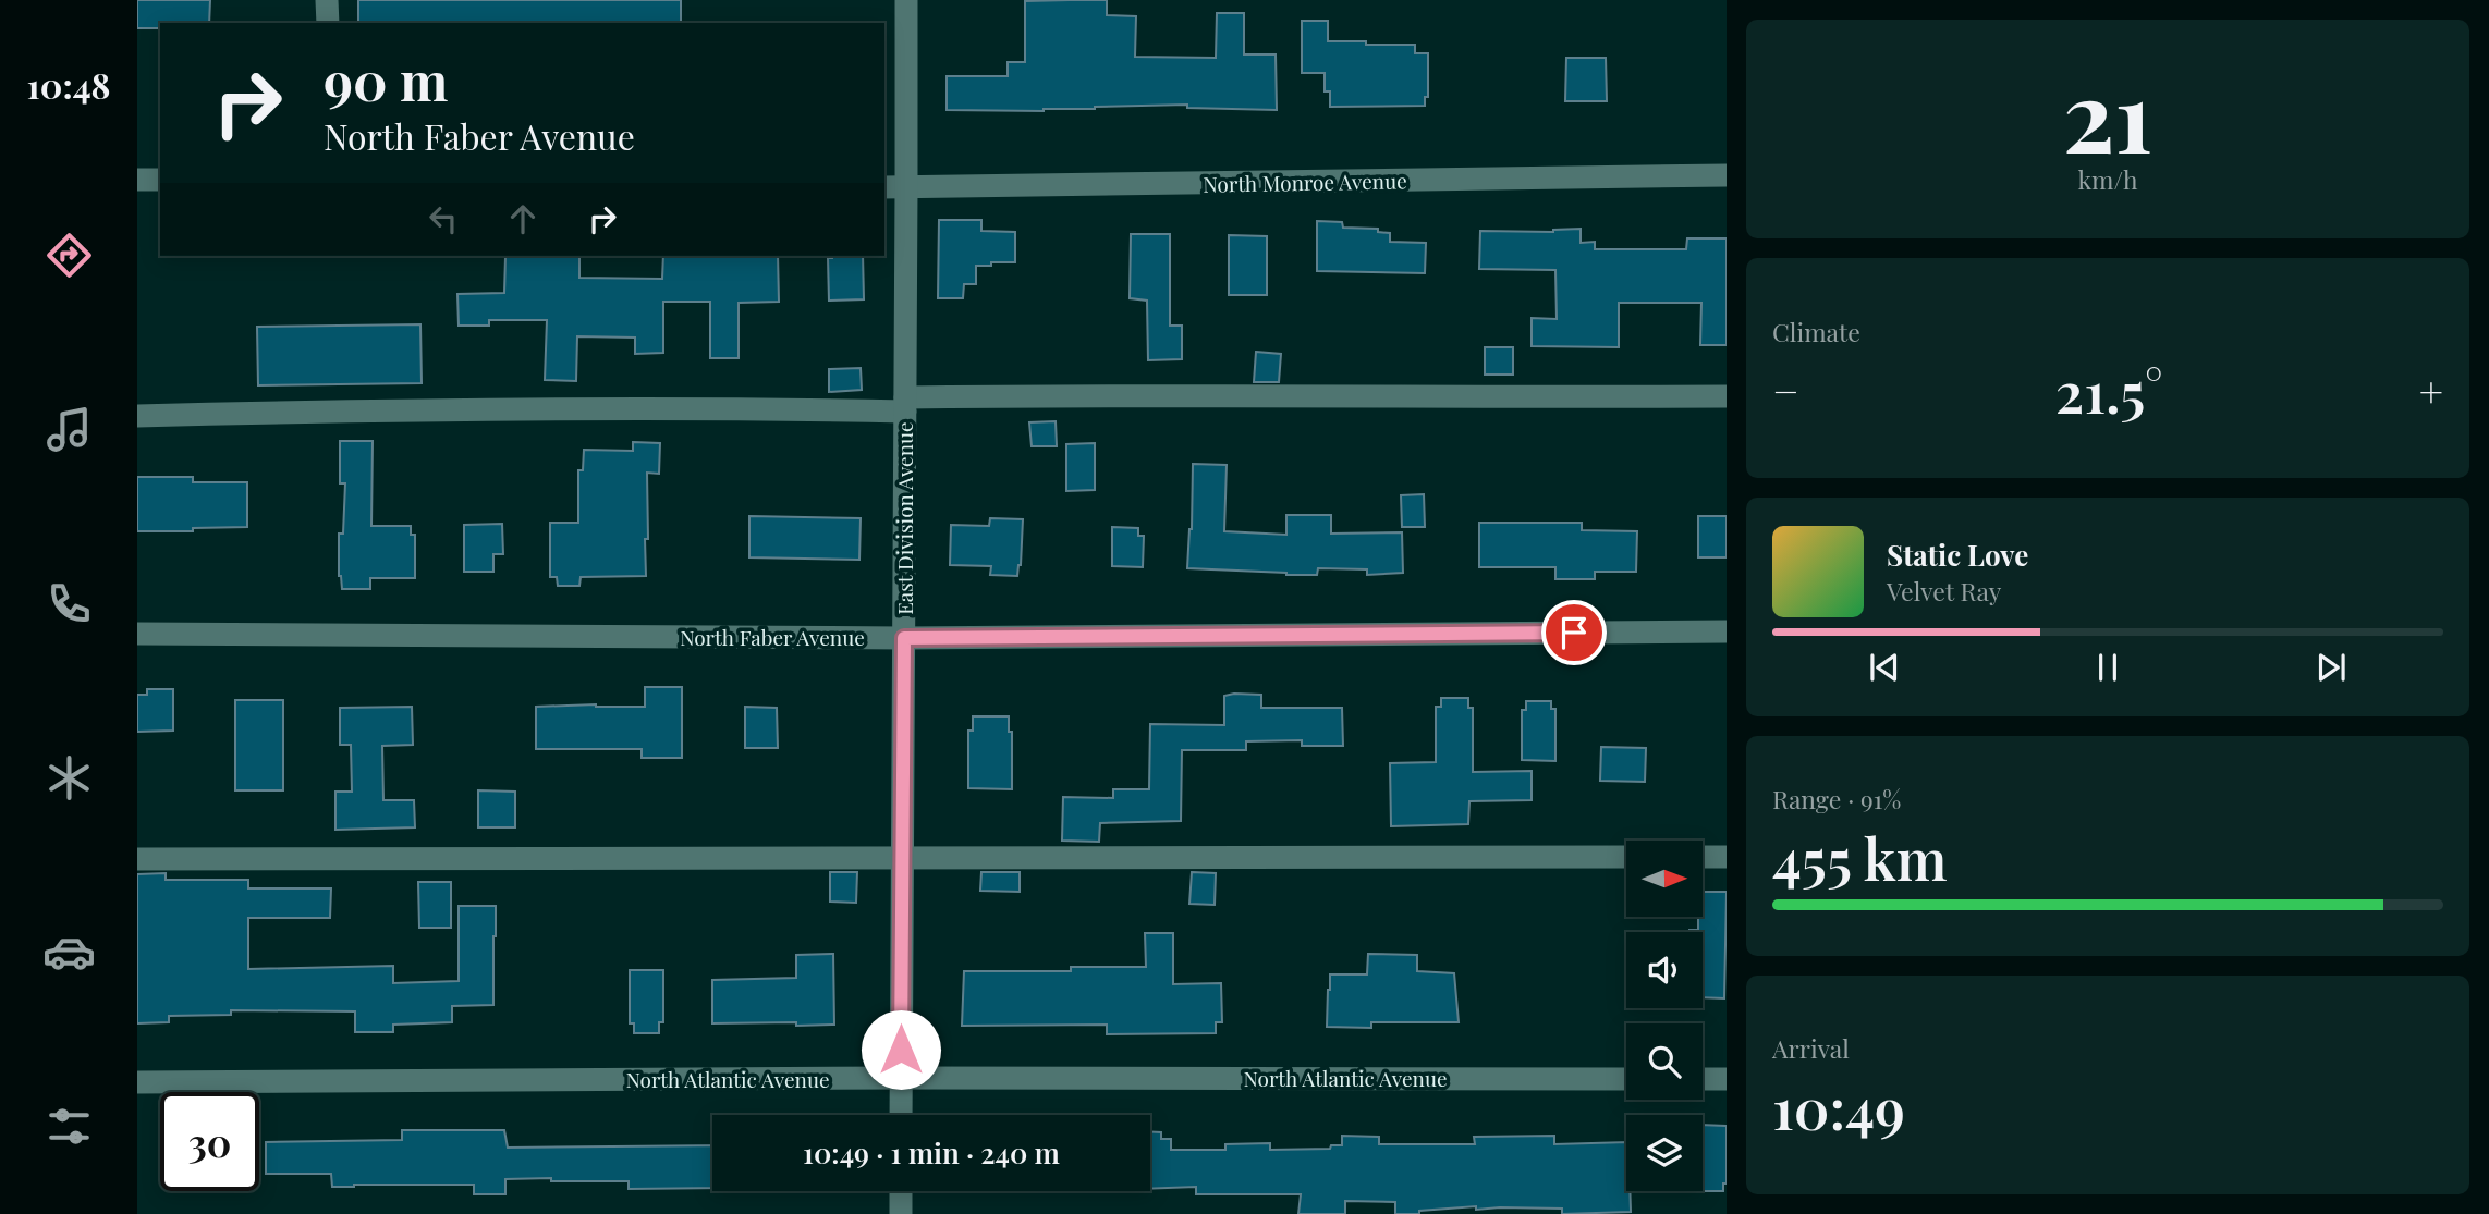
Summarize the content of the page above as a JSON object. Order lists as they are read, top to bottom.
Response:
{
  "streets": {
    "street": [
      "North Monroe Avenue",
      "East Division Avenue",
      "North Faber Avenue",
      "North Atlantic Avenue"
    ]
  },
  "crossings": [
    ["North Monroe Avenue", "East Division Avenue"],
    ["East Division Avenue", "North Faber Avenue"],
    ["East Division Avenue", "North Atlantic Avenue"]
  ],
  "north": "right",
  "page": {
    "tabs": "10:48",
    "tile": [
      ["21", "km/h"],
      "Climate",
      ["Range · 91%", "455 km"],
      ["Arrival", "10:49"]
    ],
    "turn": ["90 m", "North Faber Avenue"],
    "heat": ["−", "21.5°", "+"],
    "song": ["Static Love", "Velvet Ray"],
    "limit": "30",
    "trip": "10:49 · 1 min · 240 m"
  }
}
